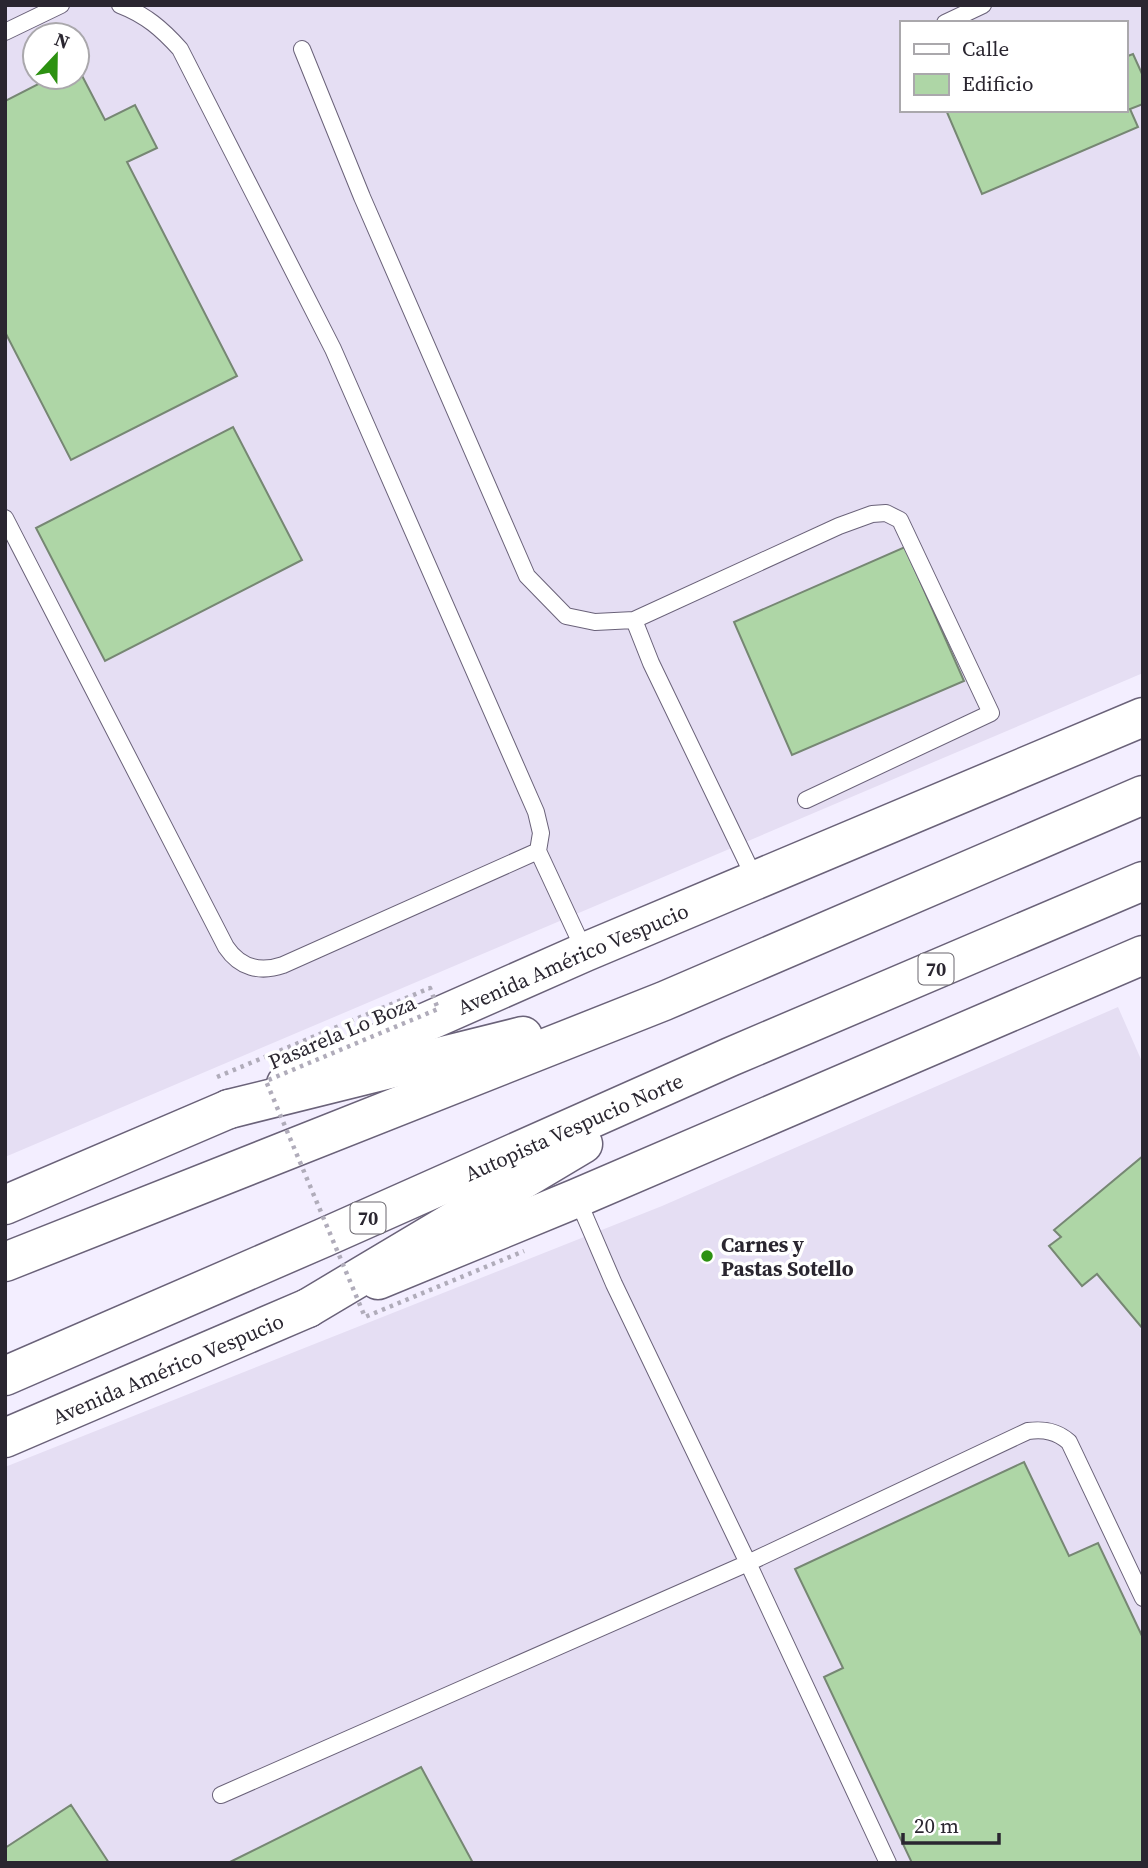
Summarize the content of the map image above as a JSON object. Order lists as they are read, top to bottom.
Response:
{
  "streets": {
    "main road": ["Avenida Américo Vespucio", "70", "Autopista Vespucio Norte"],
    "path": ["Pasarela Lo Boza"]
  },
  "crossings": [
    ["Avenida Américo Vespucio", "Pasarela Lo Boza"]
  ],
  "places": ["Carnes y Pastas Sotello"],
  "legend": ["Calle", "Edificio"],
  "scale_bar": "20 m",
  "north": "top"
}
